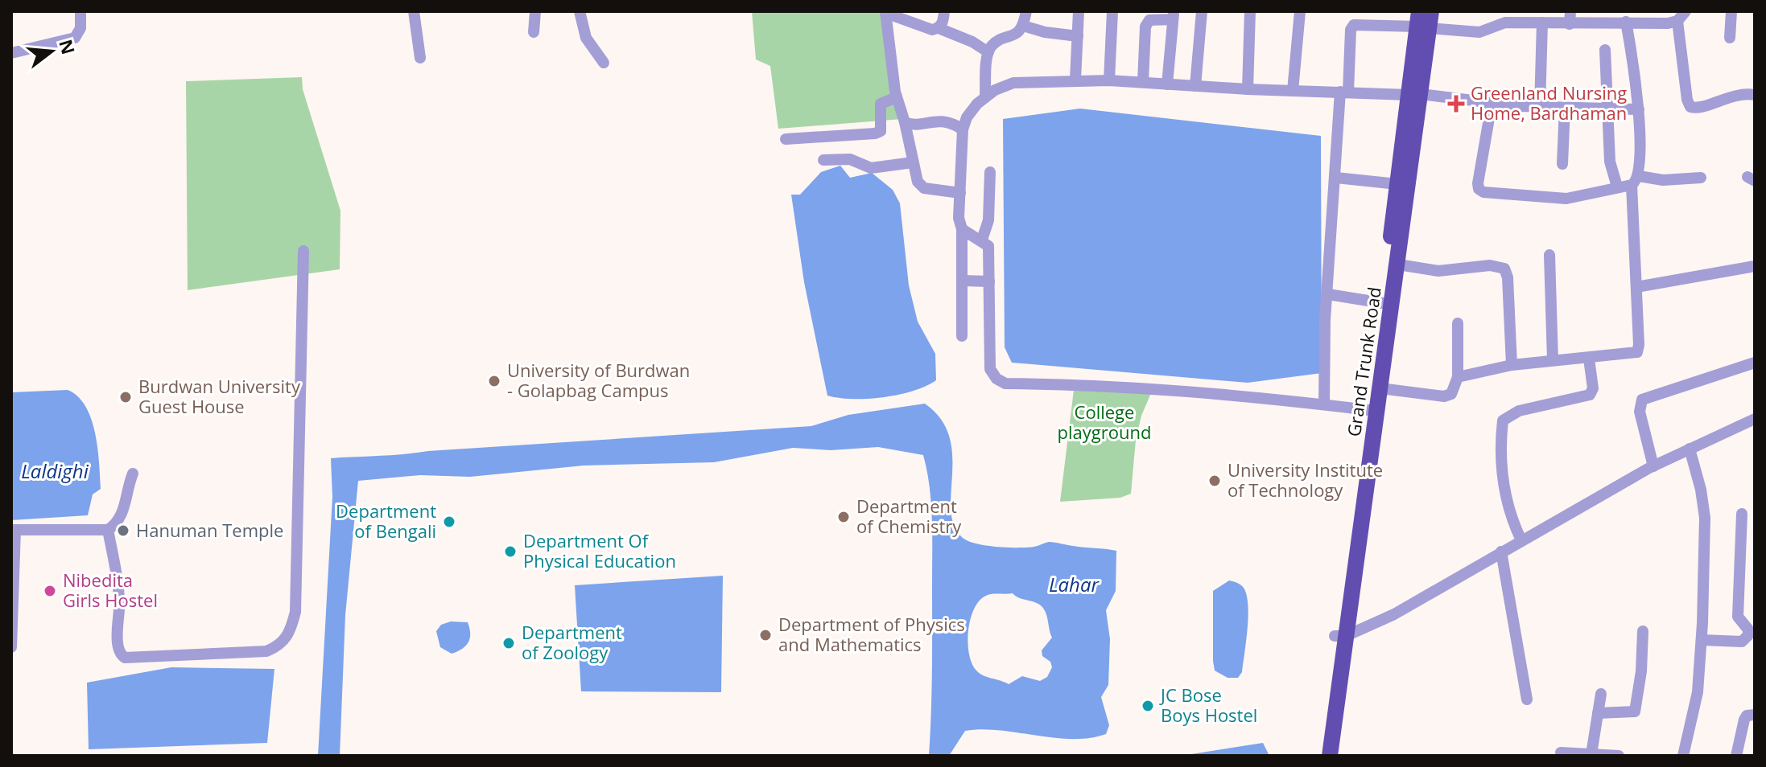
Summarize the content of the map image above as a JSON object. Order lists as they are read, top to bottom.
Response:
{
  "streets": {
    "main road": ["Grand Trunk Road"]
  },
  "water": ["Laldighi", "Lahar"],
  "parks": ["College playground"],
  "places": {
    "health": ["Greenland Nursing Home, Bardhaman"],
    "other": [
      "University of Burdwan - Golapbag Campus",
      "Burdwan University Guest House",
      "University Institute of Technology",
      "Department of Chemistry",
      "Department of Bengali",
      "Hanuman Temple",
      "Department Of Physical Education",
      "Nibedita Girls Hostel",
      "Department of Physics and Mathematics",
      "Department of Zoology",
      "JC Bose Boys Hostel"
    ]
  },
  "north": "right"
}
